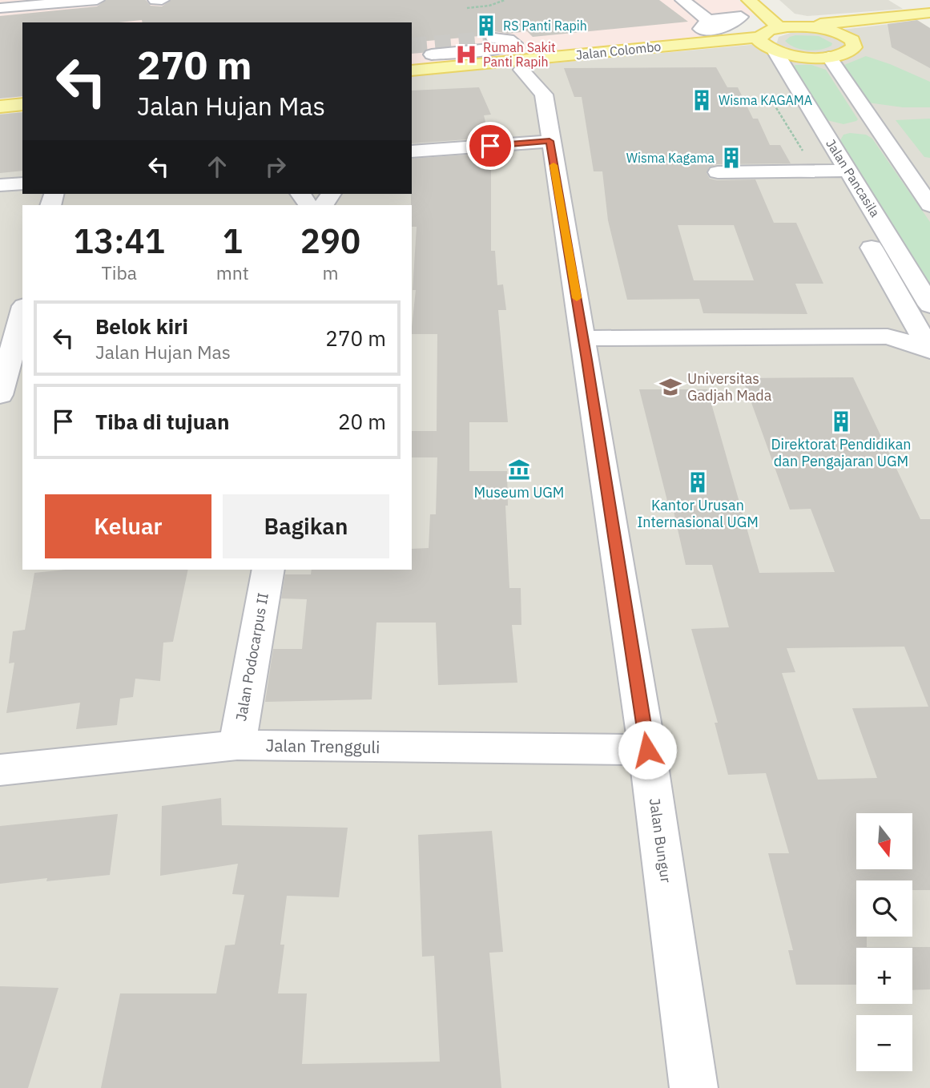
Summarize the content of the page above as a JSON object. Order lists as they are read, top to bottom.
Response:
{
  "streets": {
    "main road": ["Jalan Colombo"],
    "street": [
      "Jalan Pancasila",
      "Jalan Podocarpus II",
      "Jalan Trengguli",
      "Jalan Bungur"
    ]
  },
  "crossings": [
    ["Jalan Podocarpus II", "Jalan Trengguli"],
    ["Jalan Trengguli", "Jalan Bungur"]
  ],
  "places": {
    "building": [
      "RS Panti Rapih",
      "Wisma KAGAMA",
      "Wisma Kagama",
      "Direktorat Pendidikan dan Pengajaran UGM",
      "Kantor Urusan Internasional UGM"
    ],
    "hospital": ["Rumah Sakit Panti Rapih"],
    "school or university": ["Universitas Gadjah Mada"],
    "museum": ["Museum UGM"]
  },
  "north": "bottom",
  "page": {
    "turn": ["270 m", "Jalan Hujan Mas"],
    "eta": [
      "13:41",
      "Tiba",
      "1",
      "mnt",
      "290",
      "m"
    ],
    "list": [
      {
        "name": "Belok kiri",
        "note": "Jalan Hujan Mas",
        "value": "270 m"
      },
      {
        "name": "Tiba di tujuan",
        "value": "20 m"
      }
    ],
    "buttons": ["Keluar", "Bagikan"],
    "map_buttons": ["+", "−"]
  }
}
